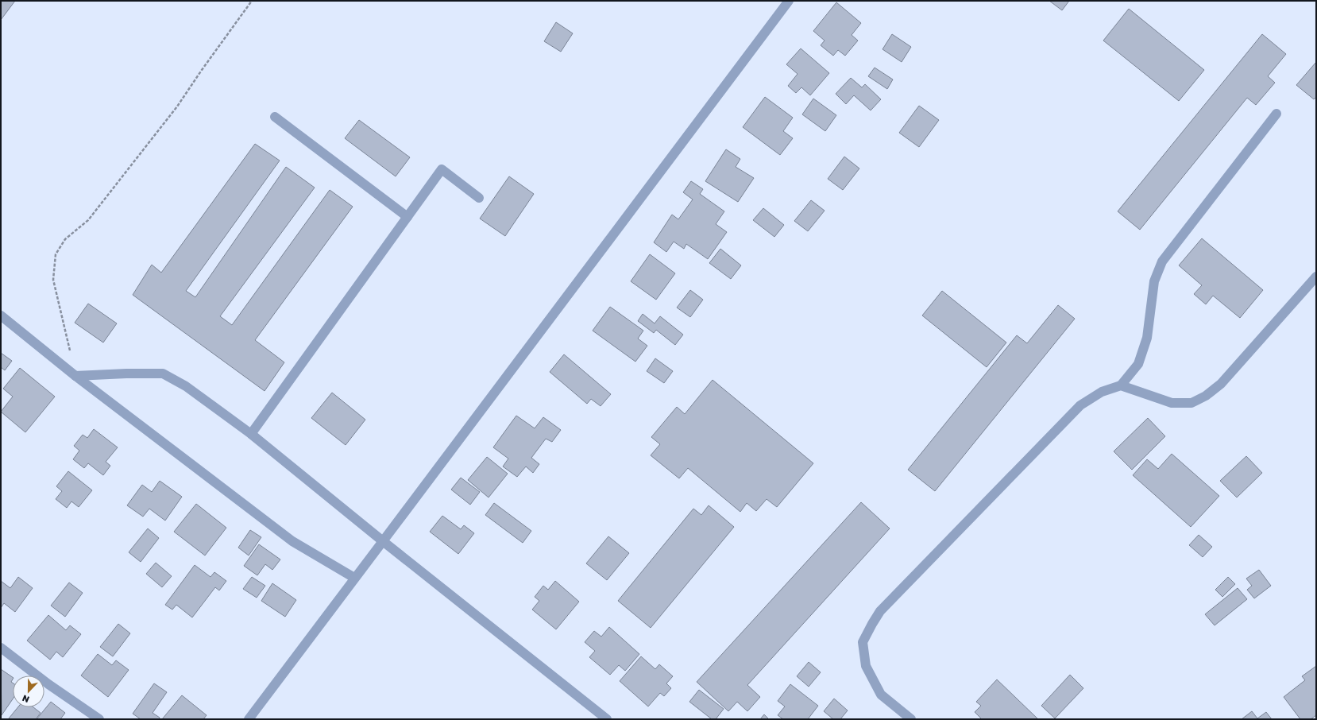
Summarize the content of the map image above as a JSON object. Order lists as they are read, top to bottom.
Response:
{
  "north": "bottom"
}
